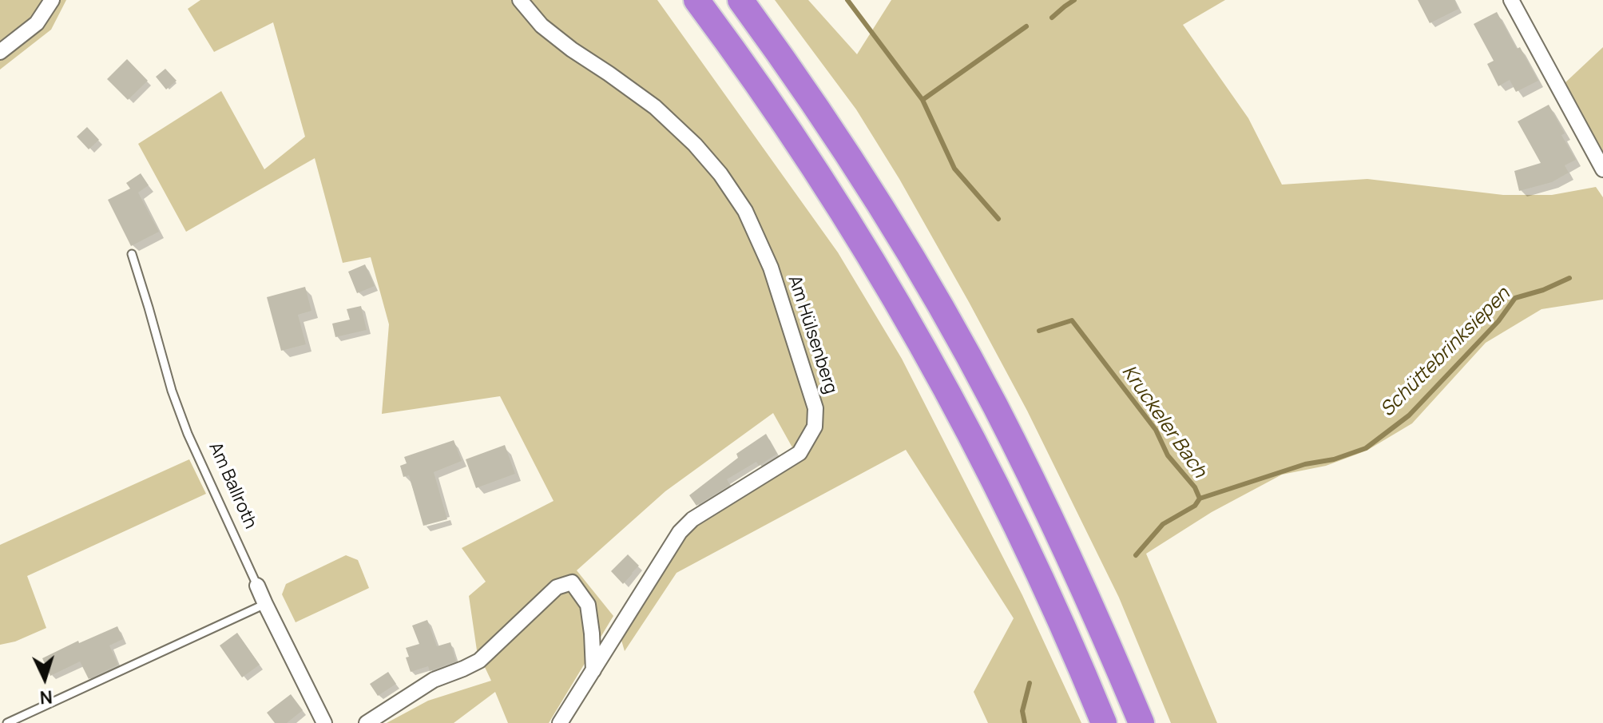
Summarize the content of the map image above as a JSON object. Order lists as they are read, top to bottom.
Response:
{
  "streets": {
    "street": ["Am Hülsenberg", "Am Ballroth"]
  },
  "water": ["Schüttebrinksiepen", "Kruckeler Bach"],
  "north": "bottom"
}
